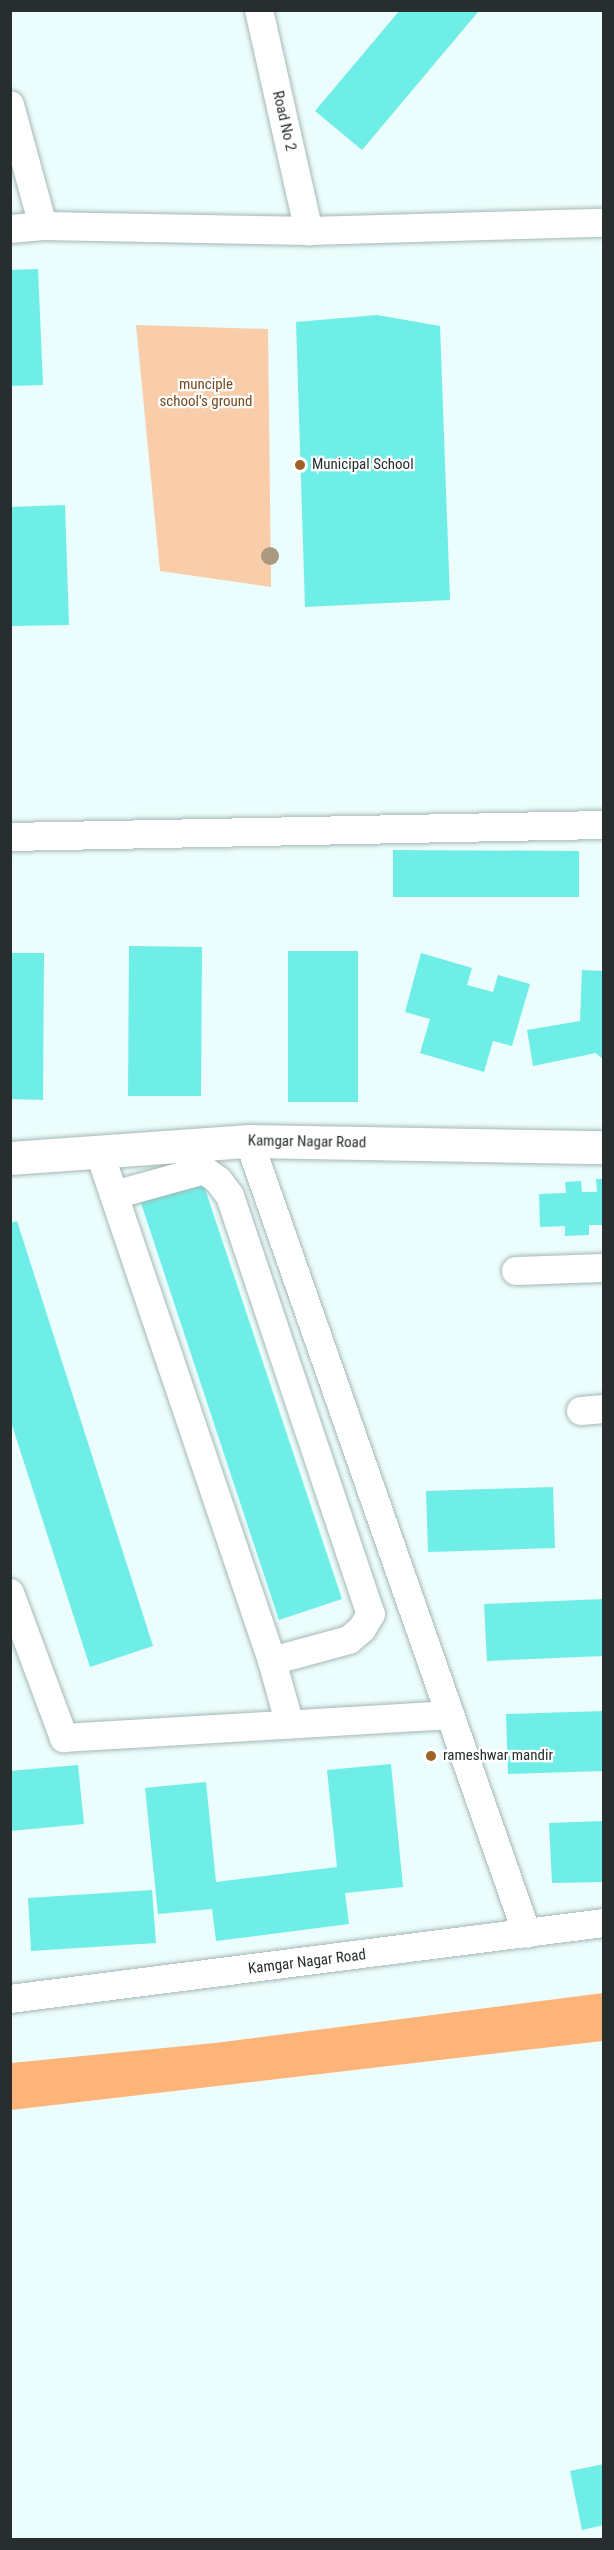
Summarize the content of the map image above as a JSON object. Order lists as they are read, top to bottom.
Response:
{
  "streets": {
    "street": ["Road No 2", "Kamgar Nagar Road"]
  },
  "parks": ["munciple school's ground"],
  "places": ["Municipal School", "rameshwar mandir"]
}
